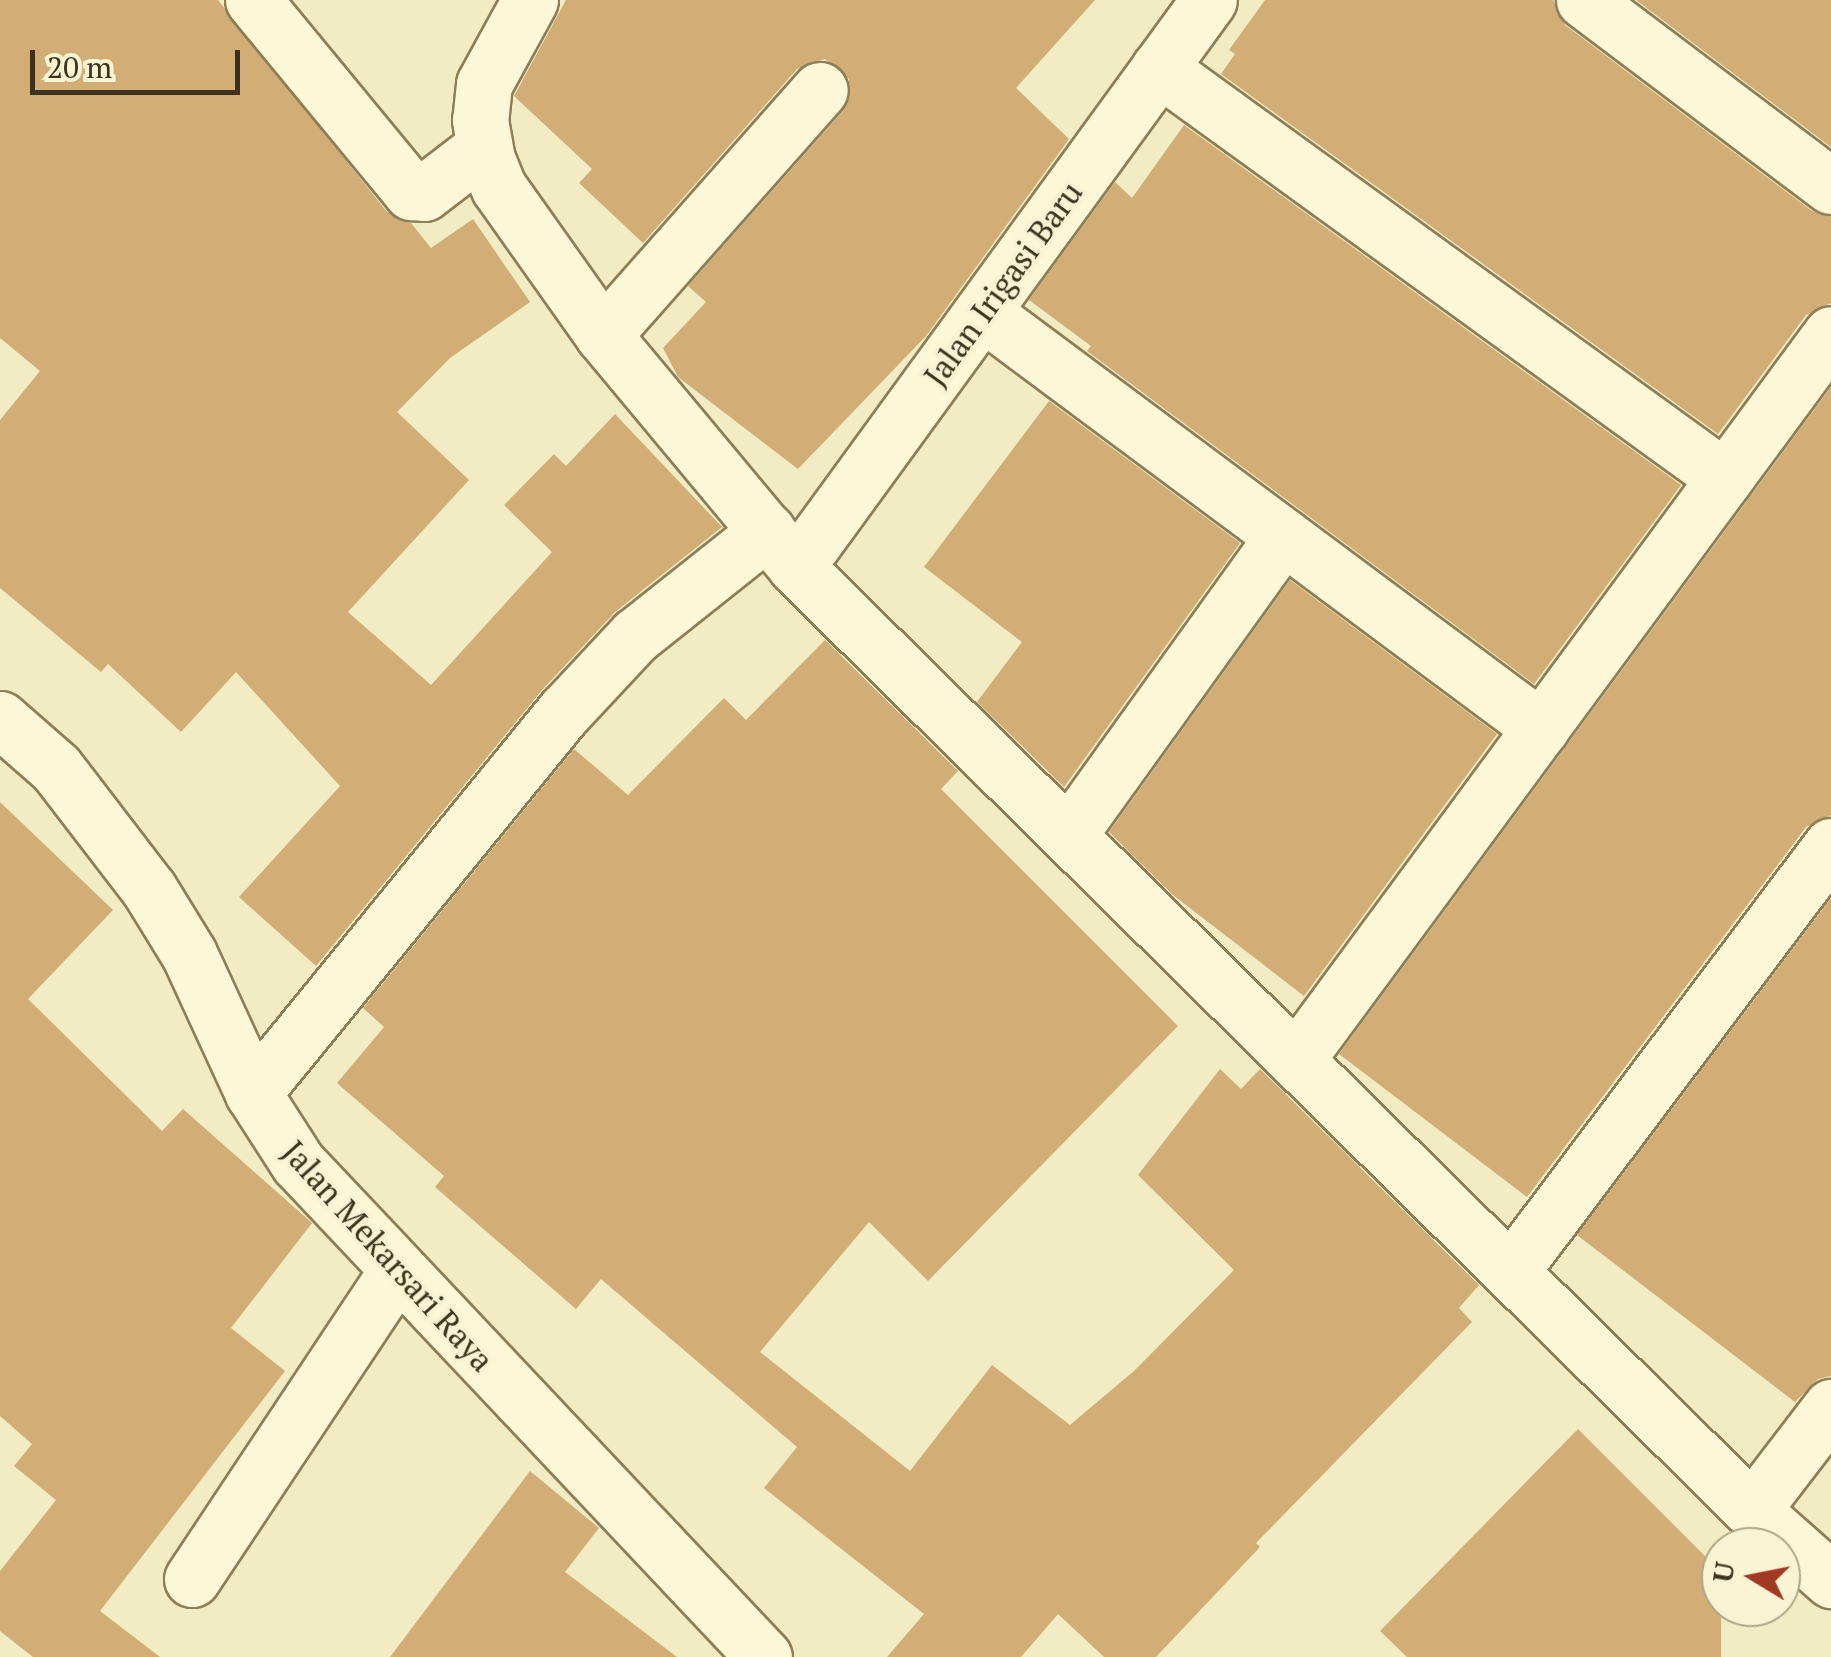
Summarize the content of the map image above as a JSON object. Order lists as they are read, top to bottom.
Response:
{
  "streets": {
    "street": ["Jalan Irigasi Baru", "Jalan Mekarsari Raya"]
  },
  "crossings": [
    ["Jalan Irigasi Baru", "Jalan Mekarsari Raya"]
  ],
  "scale_bar": "20 m",
  "north": "left"
}
